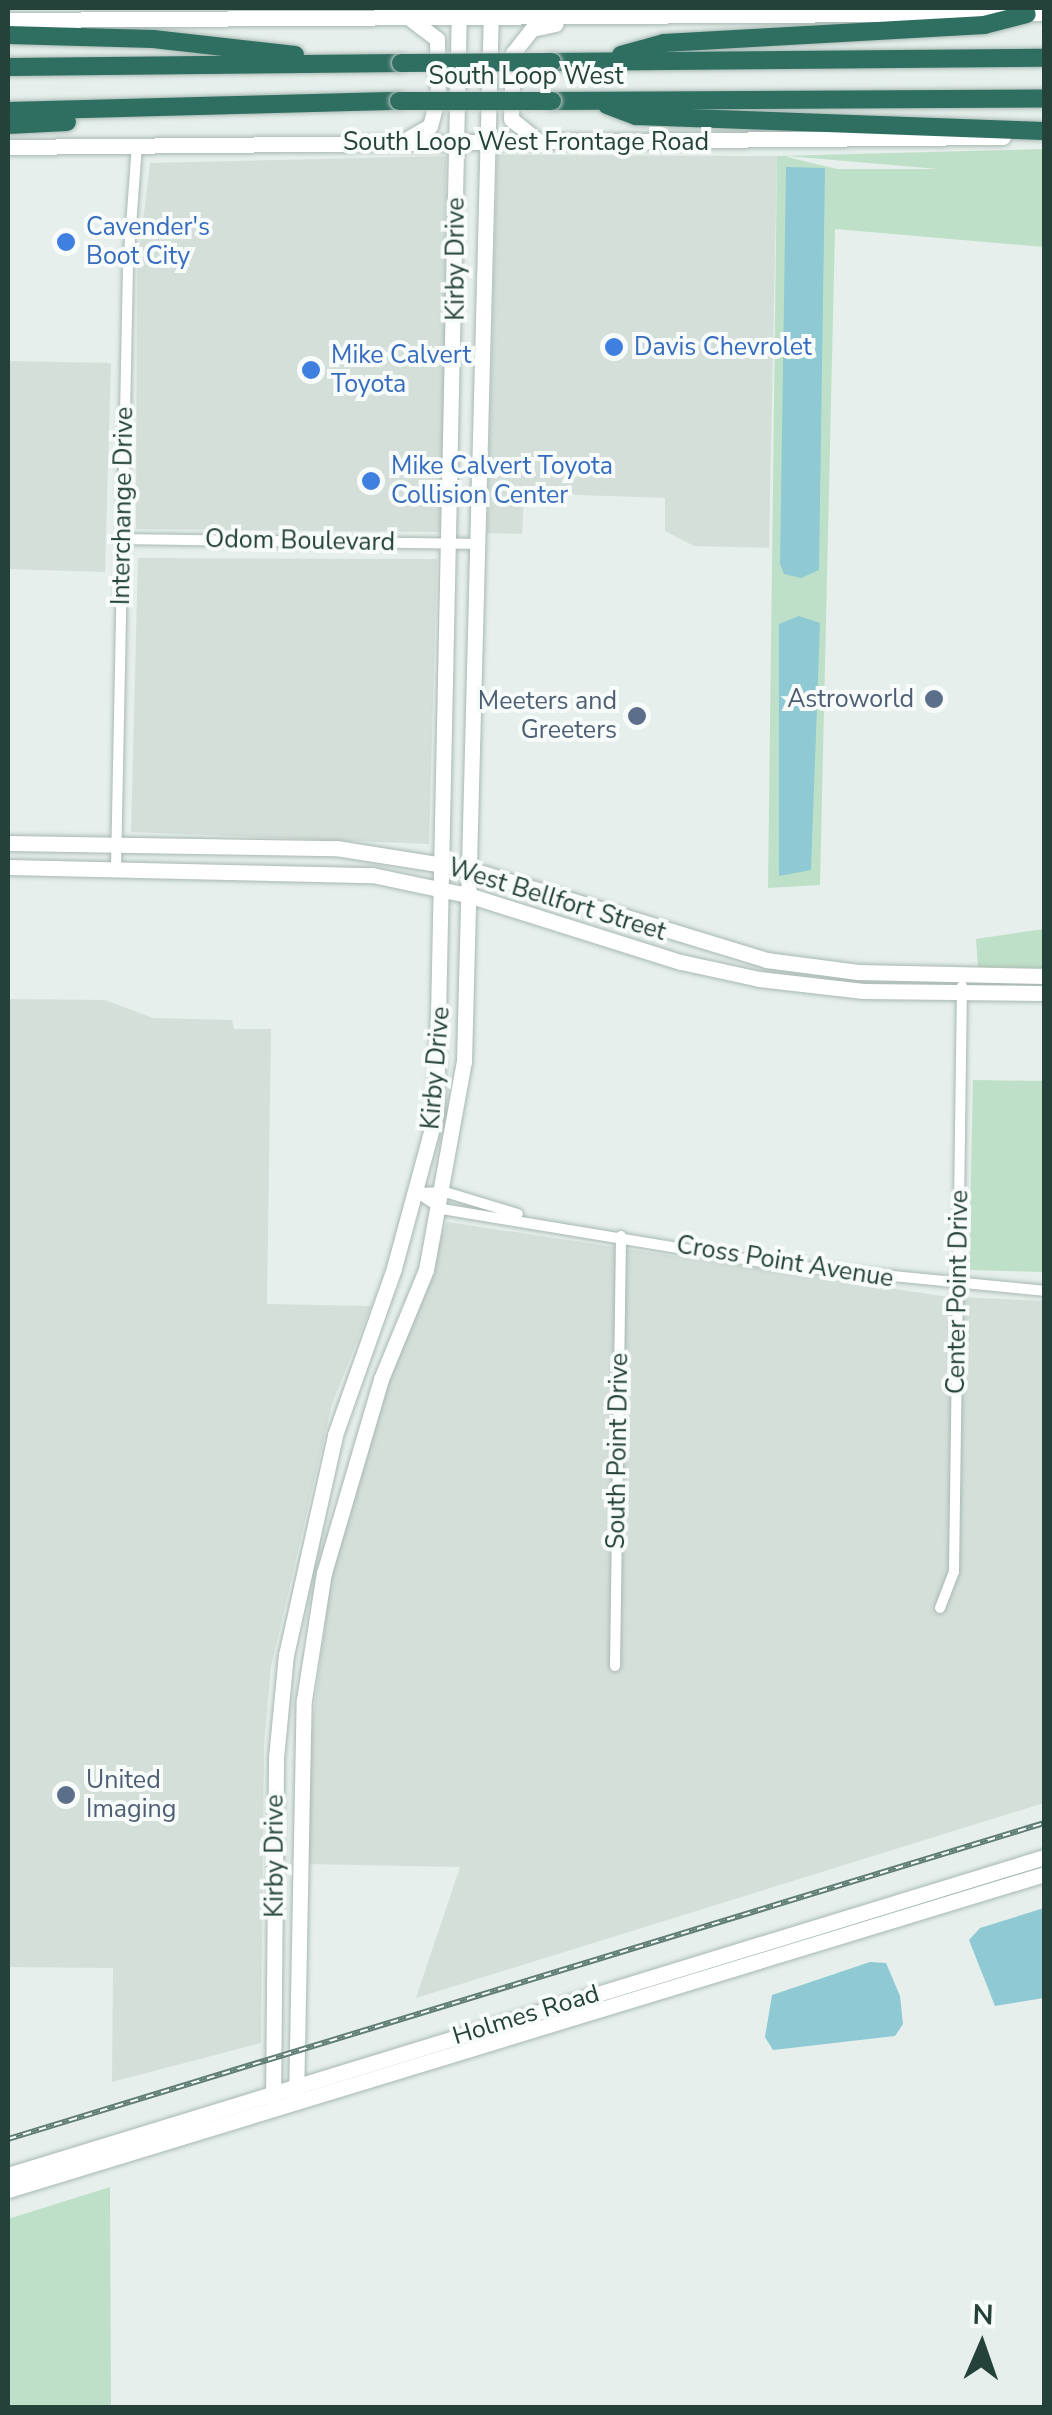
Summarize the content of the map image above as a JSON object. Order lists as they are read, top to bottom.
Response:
{
  "streets": {
    "highway": ["South Loop West"],
    "main road": [
      "South Loop West Frontage Road",
      "Kirby Drive",
      "West Bellfort Street",
      "Holmes Road"
    ],
    "street": [
      "Interchange Drive",
      "Odom Boulevard",
      "Cross Point Avenue",
      "Center Point Drive",
      "South Point Drive"
    ]
  },
  "crossings": [
    ["South Loop West Frontage Road", "Kirby Drive"],
    ["South Loop West Frontage Road", "Interchange Drive"],
    ["Kirby Drive", "Odom Boulevard"],
    ["Kirby Drive", "West Bellfort Street"],
    ["Kirby Drive", "Cross Point Avenue"],
    ["Kirby Drive", "Holmes Road"],
    ["Interchange Drive", "Odom Boulevard"],
    ["Interchange Drive", "West Bellfort Street"],
    ["West Bellfort Street", "Center Point Drive"],
    ["Cross Point Avenue", "Center Point Drive"],
    ["Cross Point Avenue", "South Point Drive"]
  ],
  "places": [
    "Cavender's Boot City",
    "Davis Chevrolet",
    "Mike Calvert Toyota",
    "Mike Calvert Toyota Collision Center",
    "Astroworld",
    "Meeters and Greeters",
    "United Imaging"
  ],
  "north": "top"
}
